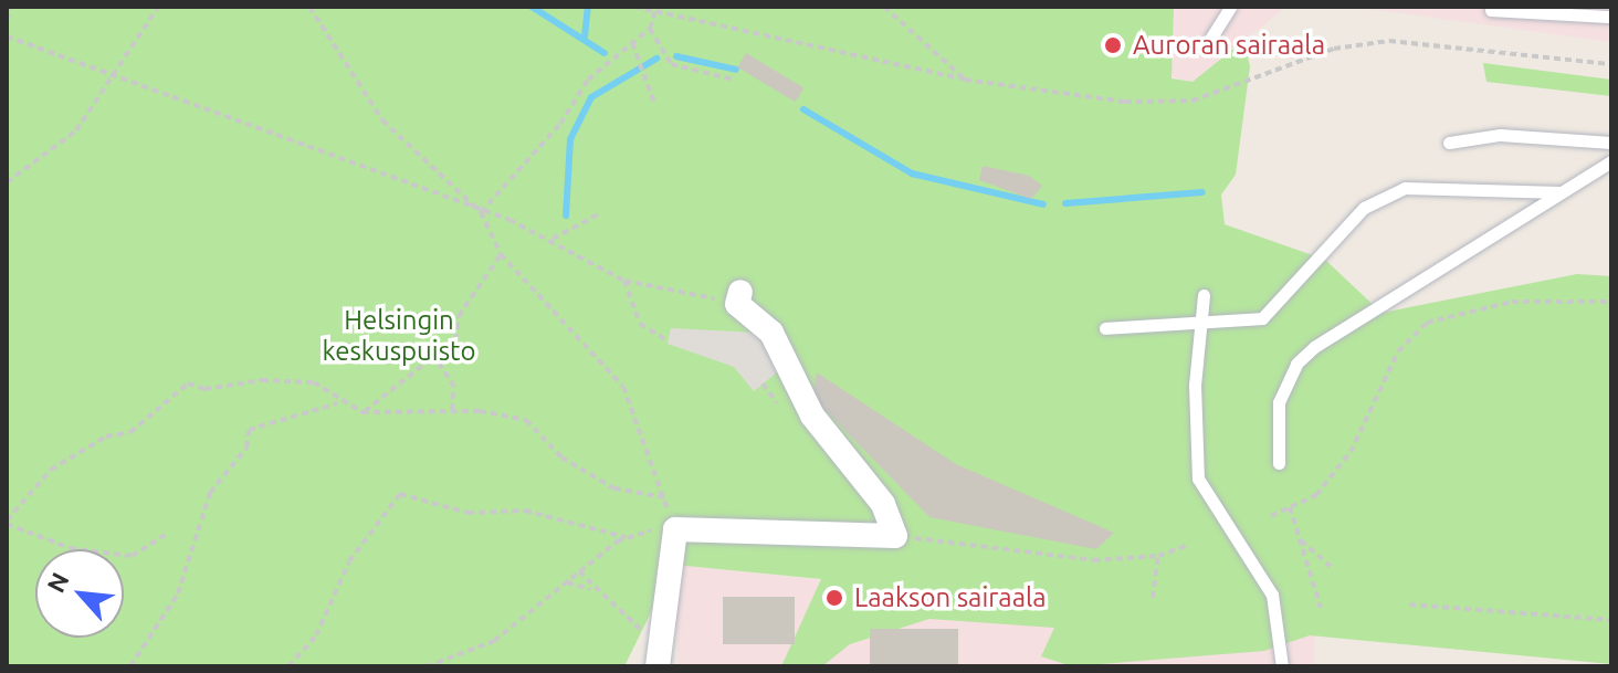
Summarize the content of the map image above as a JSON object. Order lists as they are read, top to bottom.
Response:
{
  "parks": ["Helsingin keskuspuisto"],
  "places": ["Auroran sairaala", "Laakson sairaala"],
  "north": "top left"
}
